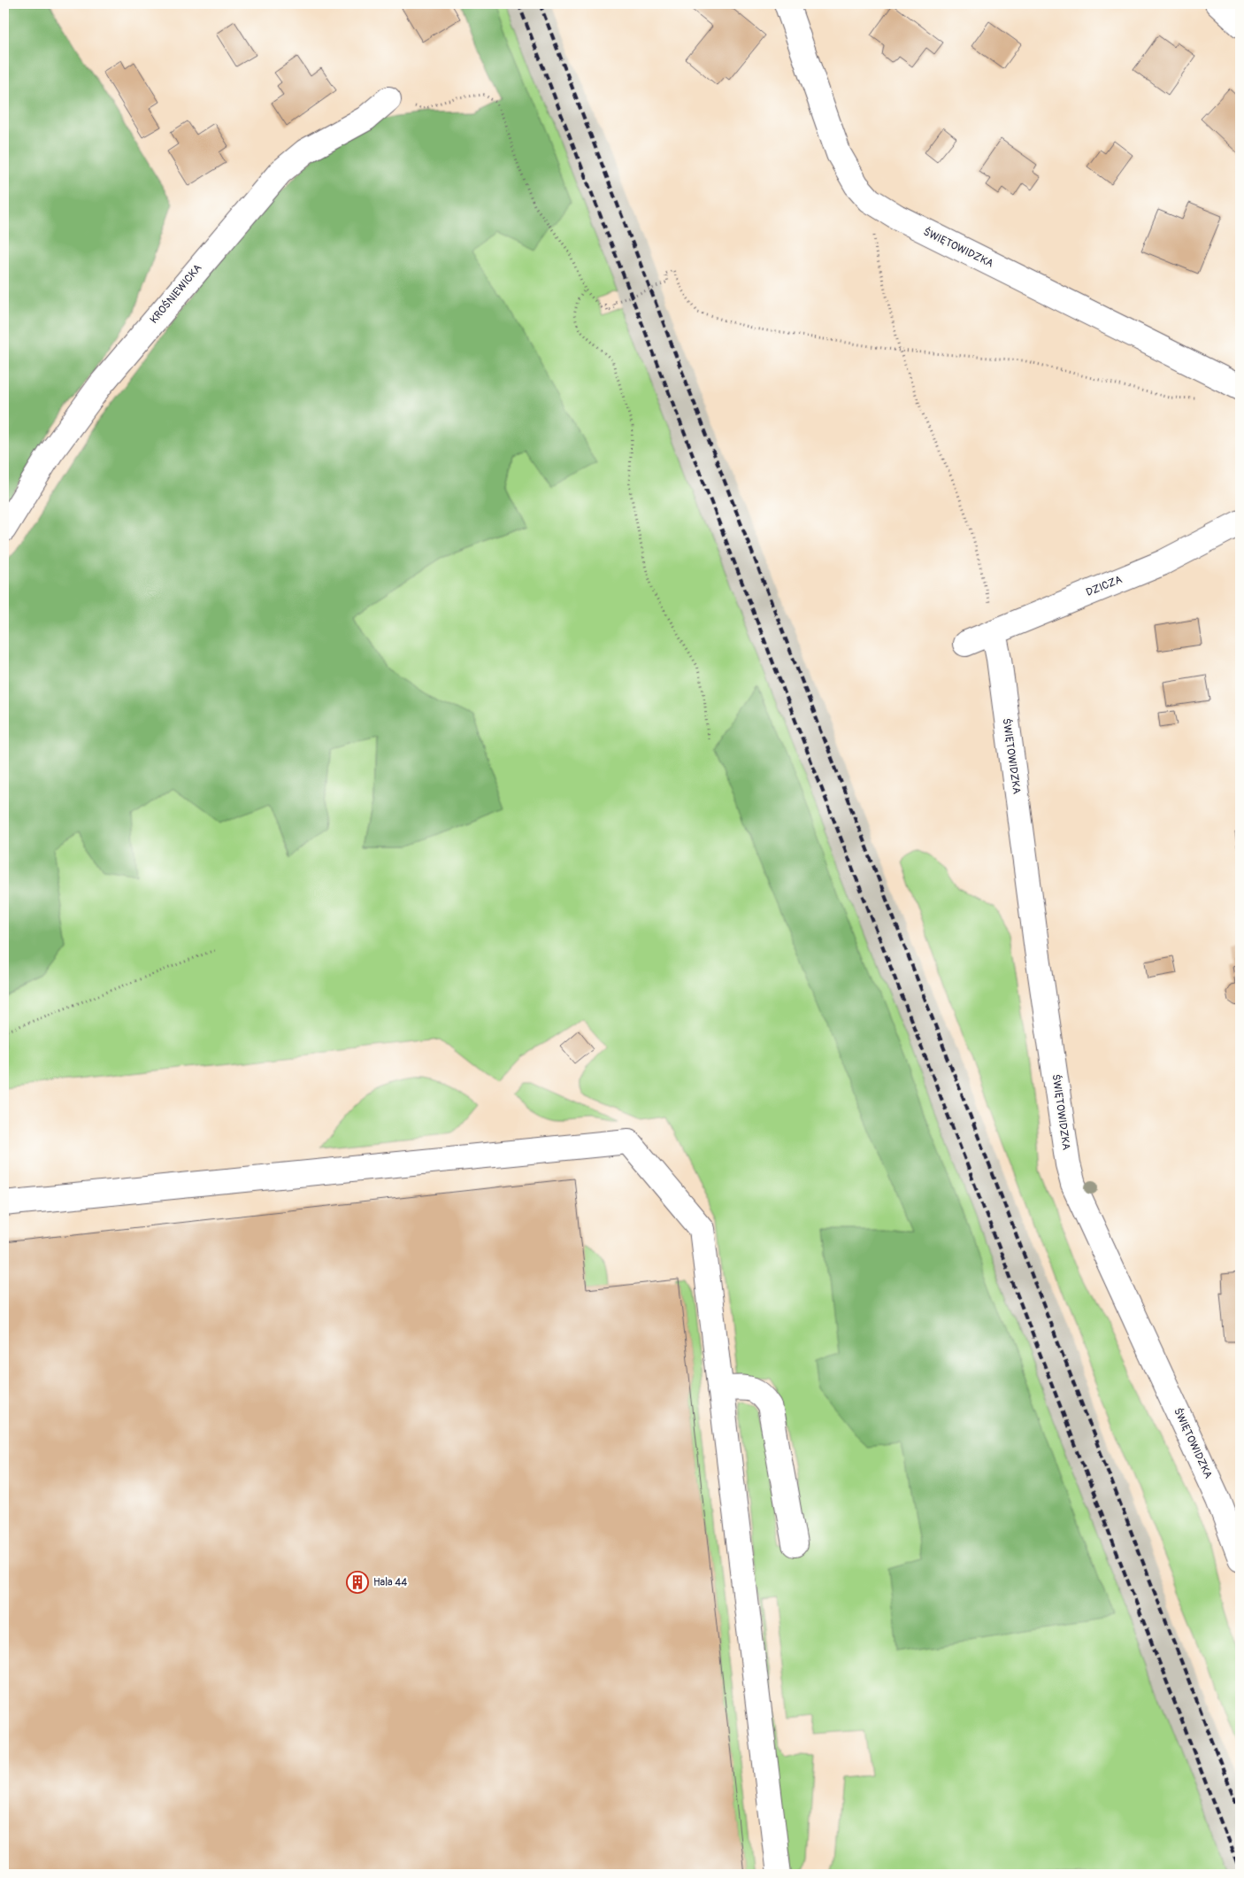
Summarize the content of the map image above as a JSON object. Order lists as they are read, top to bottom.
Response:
{
  "streets": {
    "street": ["ŚWIĘTOWIDZKA", "KROŚNIEWICKA", "DZICZA"]
  },
  "crossings": [
    ["ŚWIĘTOWIDZKA", "DZICZA"]
  ],
  "places": {
    "building": ["Hala 44"]
  }
}
